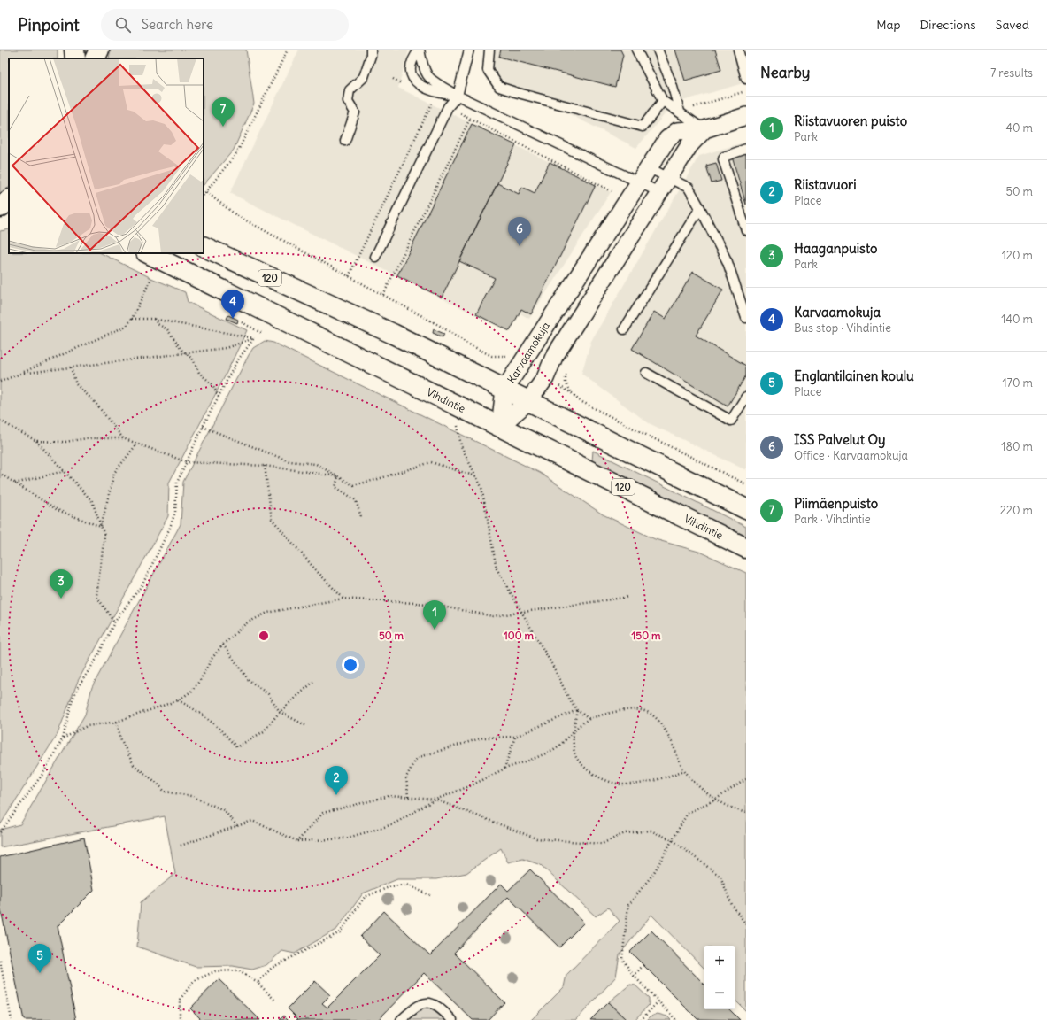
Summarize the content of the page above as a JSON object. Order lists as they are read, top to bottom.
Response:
{
  "streets": {
    "main road": ["120", "Vihdintie"],
    "street": ["Karvaamokuja"]
  },
  "crossings": [
    ["120", "Karvaamokuja"],
    ["Karvaamokuja", "Vihdintie"]
  ],
  "page": {
    "header": "Pinpoint",
    "search": "Search here",
    "nav": ["Map", "Directions", "Saved"],
    "heading": ["Nearby", "7 results"],
    "list": [
      {
        "mark": "1",
        "name": "Riistavuoren puisto",
        "note": "Park",
        "value": "40 m"
      },
      {
        "mark": "2",
        "name": "Riistavuori",
        "note": "Place",
        "value": "50 m"
      },
      {
        "mark": "3",
        "name": "Haaganpuisto",
        "note": "Park",
        "value": "120 m"
      },
      {
        "mark": "4",
        "name": "Karvaamokuja",
        "note": "Bus stop · Vihdintie",
        "value": "140 m"
      },
      {
        "mark": "5",
        "name": "Englantilainen koulu",
        "note": "Place",
        "value": "170 m"
      },
      {
        "mark": "6",
        "name": "ISS Palvelut Oy",
        "note": "Office · Karvaamokuja",
        "value": "180 m"
      },
      {
        "mark": "7",
        "name": "Piimäenpuisto",
        "note": "Park · Vihdintie",
        "value": "220 m"
      }
    ],
    "pins": [
      "7",
      "6",
      "4",
      "3",
      "1",
      "2",
      "5"
    ],
    "map_buttons": ["+", "−"]
  },
  "rings": ["50 m", "100 m", "150 m"]
}
